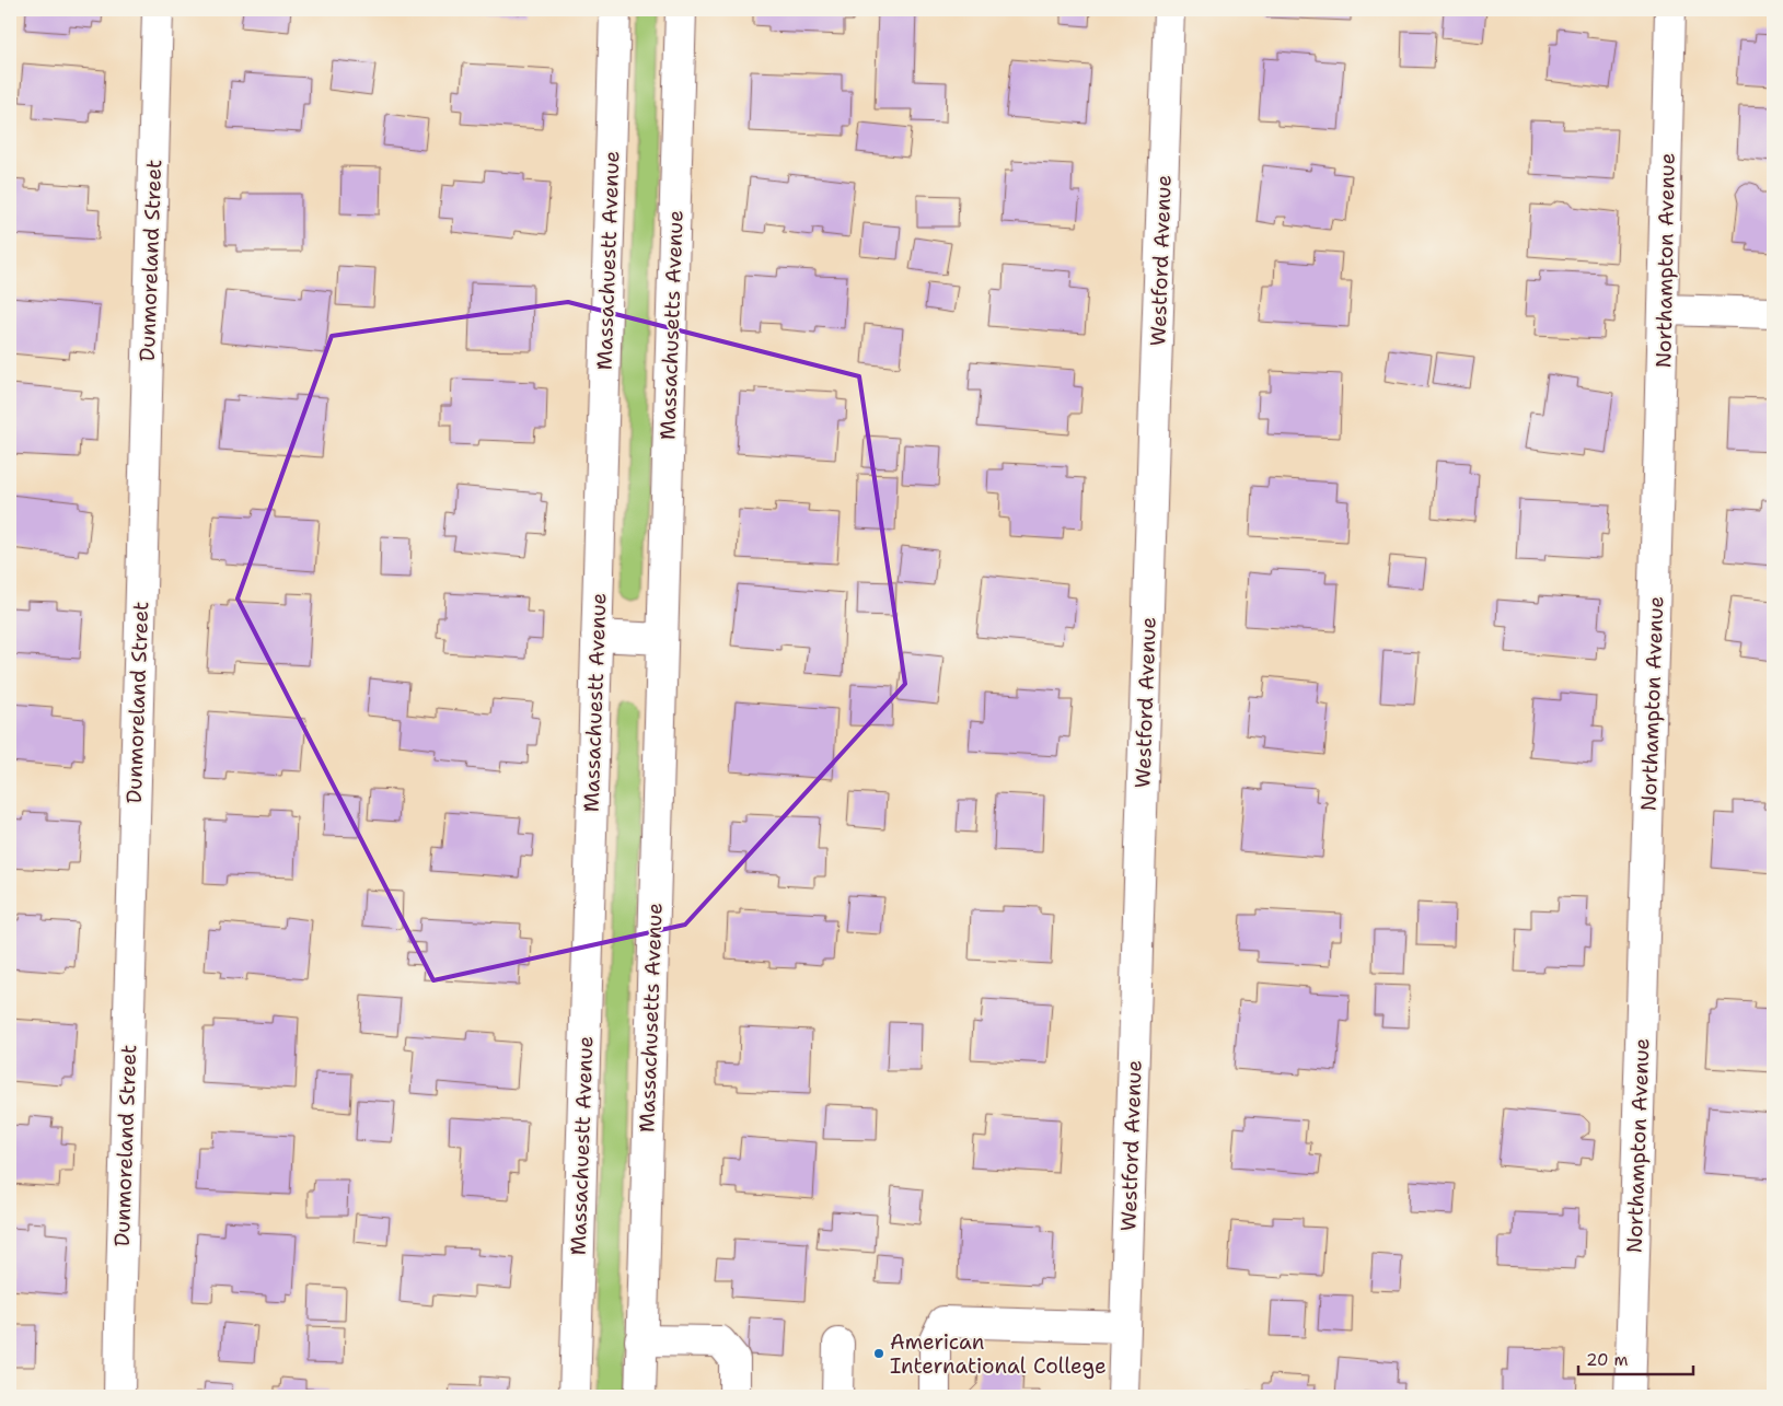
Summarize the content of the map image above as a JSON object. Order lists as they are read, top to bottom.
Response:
{
  "streets": {
    "street": [
      "Dunmoreland Street",
      "Massachuestt Avenue",
      "Westford Avenue",
      "Northampton Avenue",
      "Massachusetts Avenue"
    ]
  },
  "places": ["American International College"],
  "scale_bar": "20 m"
}
